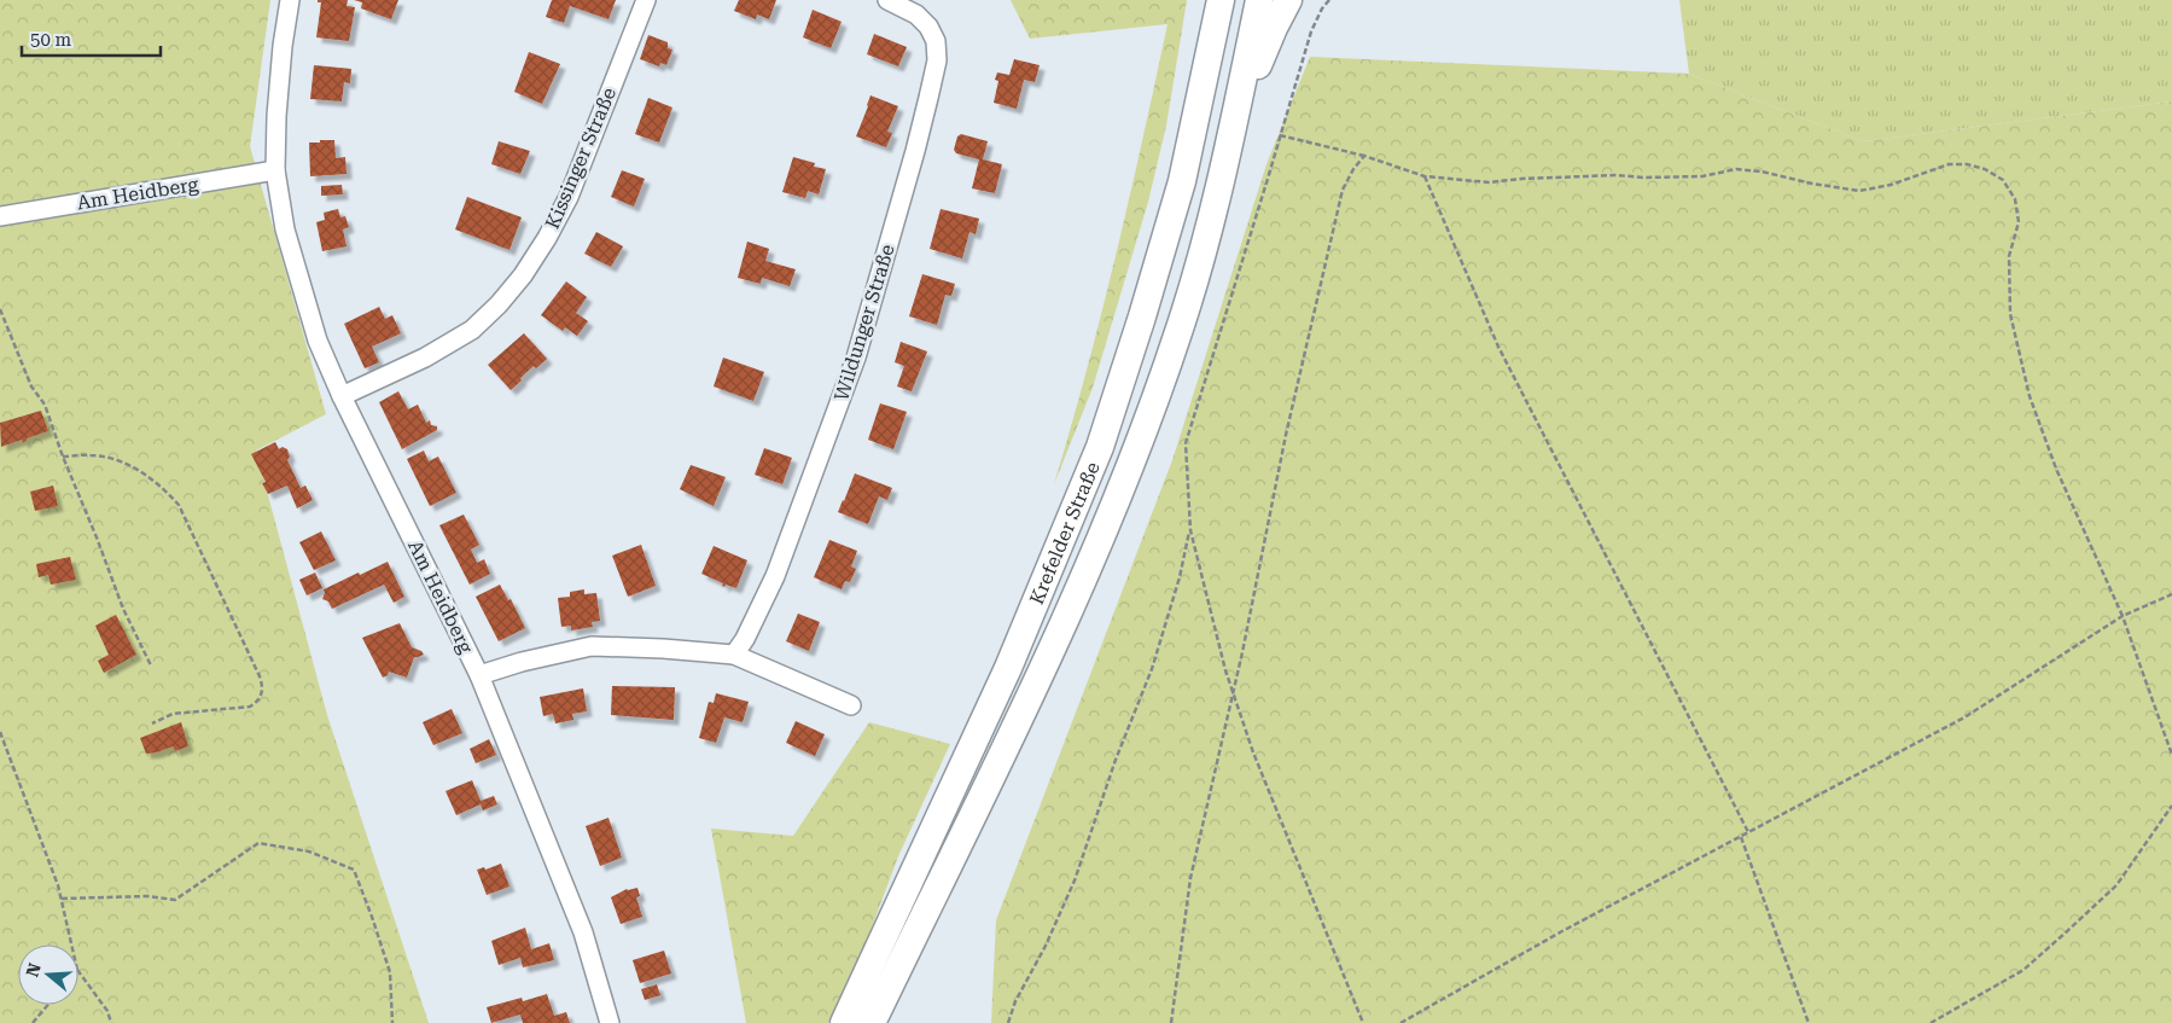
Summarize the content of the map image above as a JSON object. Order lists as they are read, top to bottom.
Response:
{
  "streets": {
    "highway": ["Krefelder Straße"],
    "street": ["Kissinger Straße", "Am Heidberg", "Wildunger Straße"]
  },
  "crossings": [
    ["Kissinger Straße", "Am Heidberg"]
  ],
  "scale_bar": "50 m",
  "north": "left"
}
